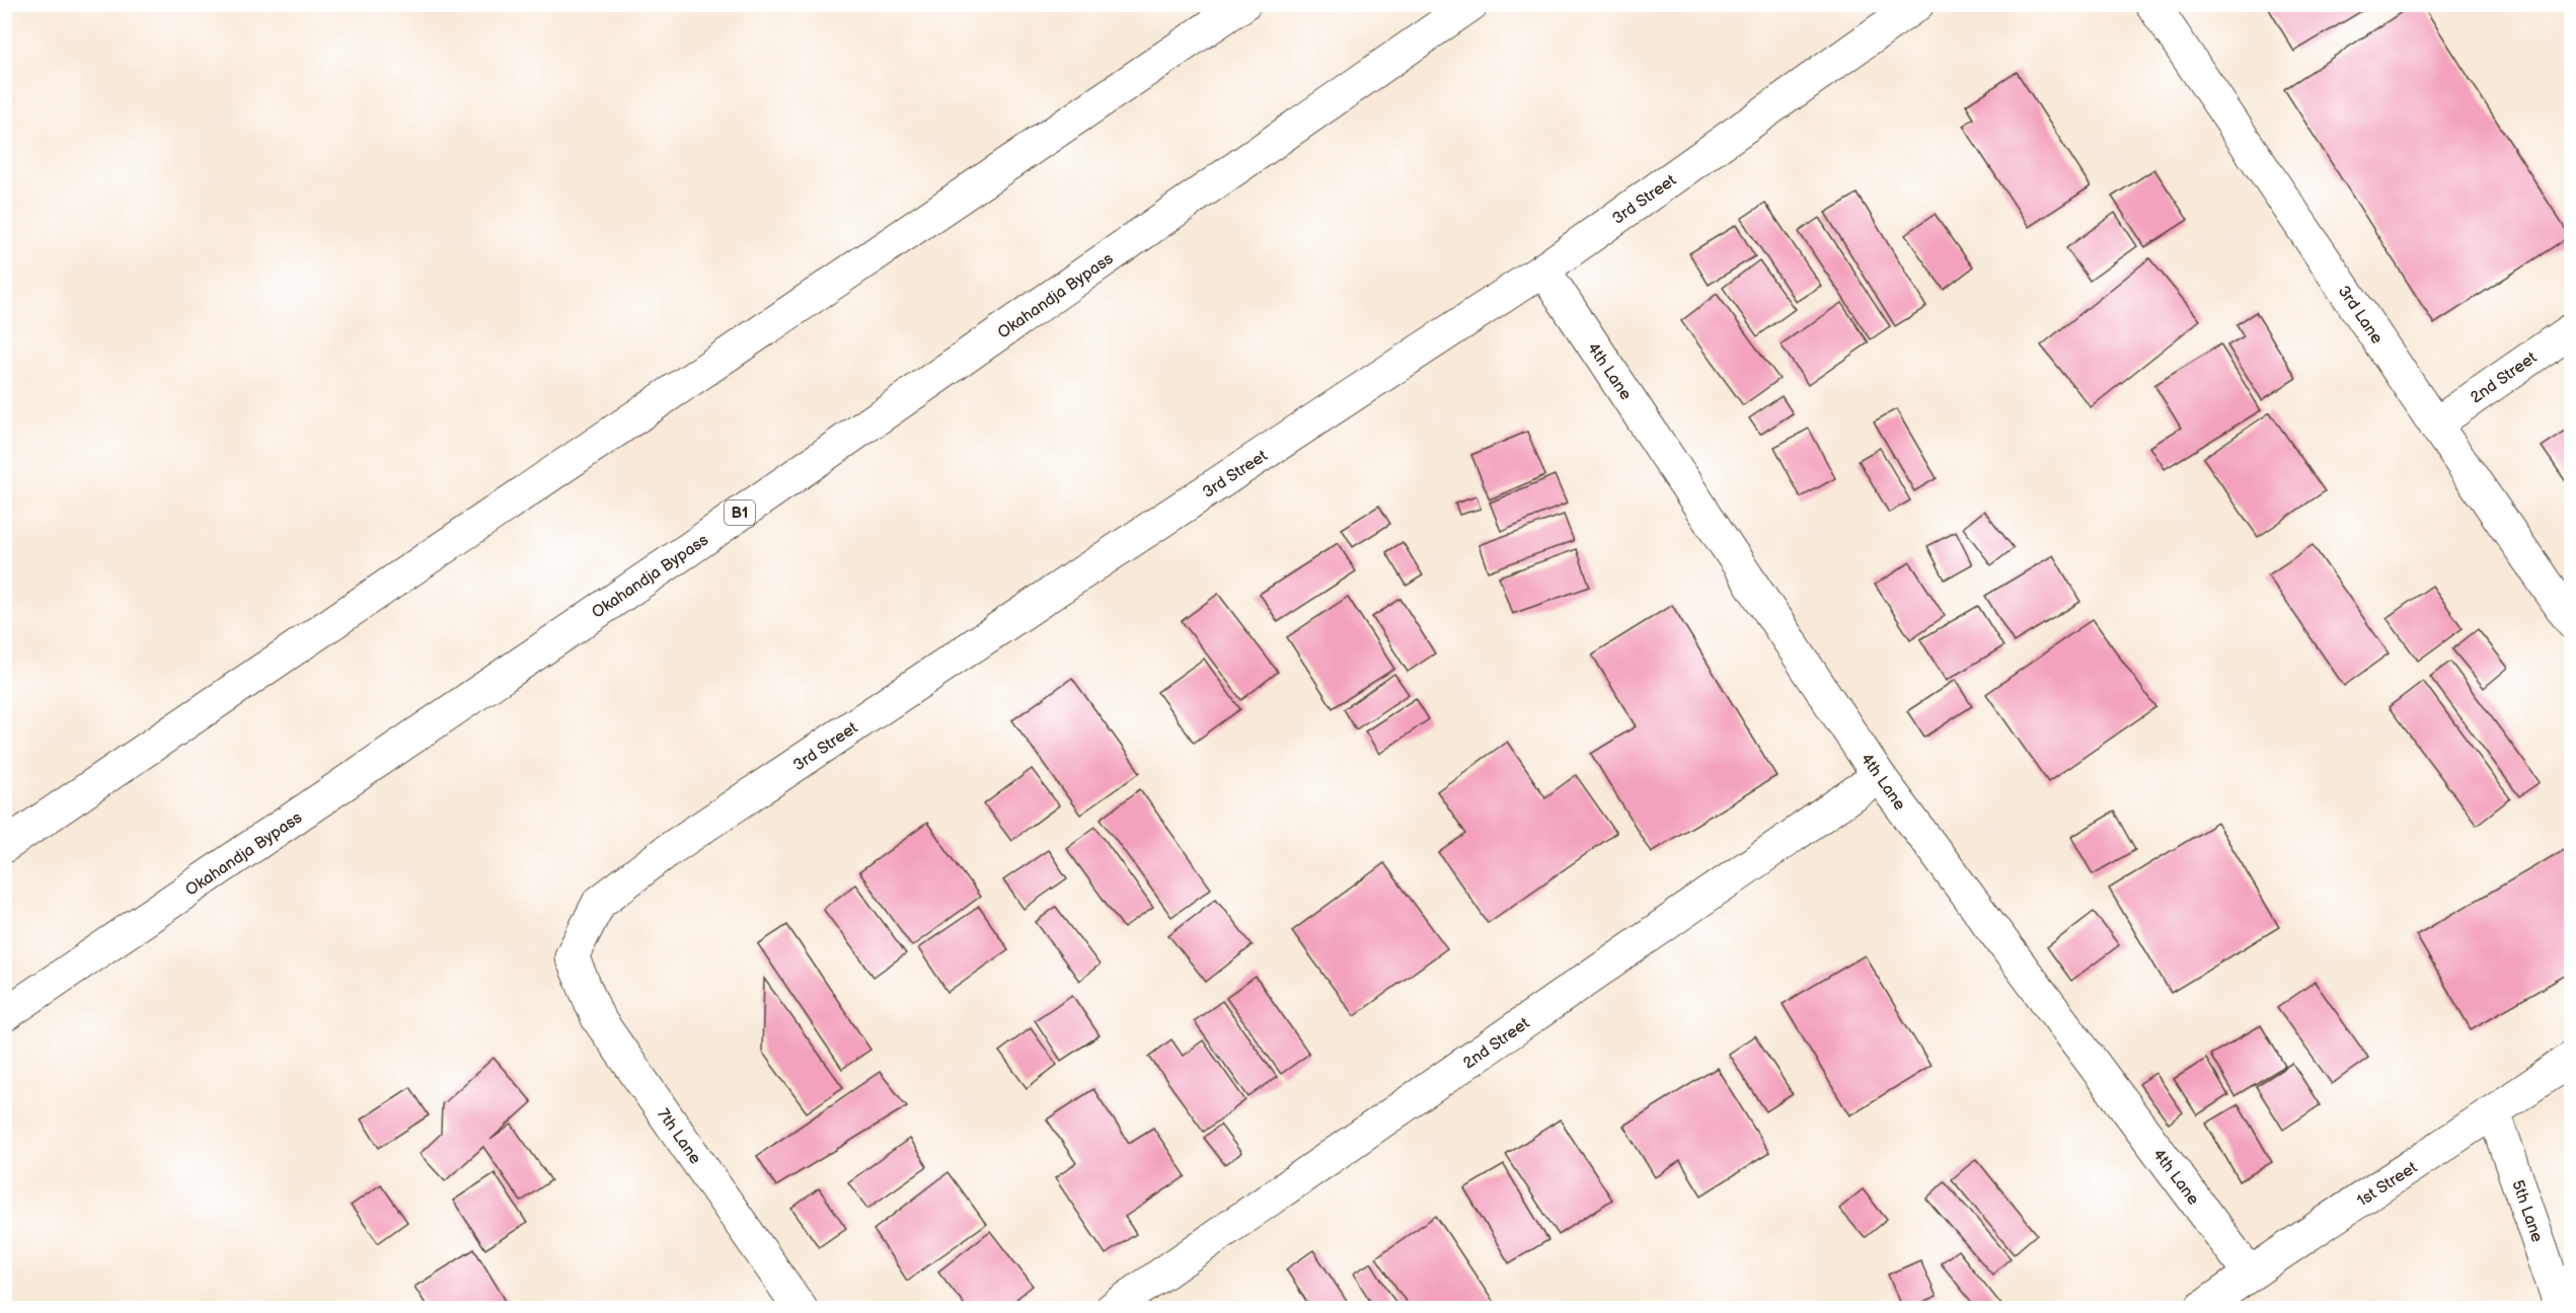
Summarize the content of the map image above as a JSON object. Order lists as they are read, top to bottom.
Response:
{
  "streets": {
    "main road": [
      "3rd Street",
      "Okahandja Bypass",
      "3rd Lane",
      "4th Lane",
      "2nd Street",
      "B1",
      "7th Lane",
      "1st Street",
      "5th Lane"
    ]
  },
  "crossings": [
    ["3rd Street", "4th Lane"],
    ["3rd Street", "7th Lane"],
    ["3rd Lane", "2nd Street"],
    ["4th Lane", "2nd Street"],
    ["4th Lane", "1st Street"],
    ["1st Street", "5th Lane"]
  ]
}
